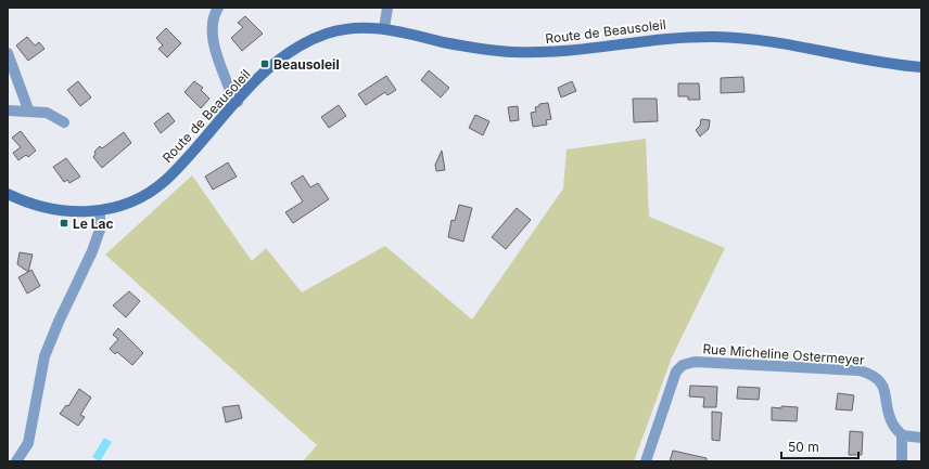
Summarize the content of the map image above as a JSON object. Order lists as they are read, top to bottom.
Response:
{
  "streets": {
    "main road": ["Route de Beausoleil"],
    "street": ["Rue Micheline Ostermeyer"]
  },
  "places": {
    "transit": ["Beausoleil", "Le Lac"]
  },
  "scale_bar": "50 m"
}
